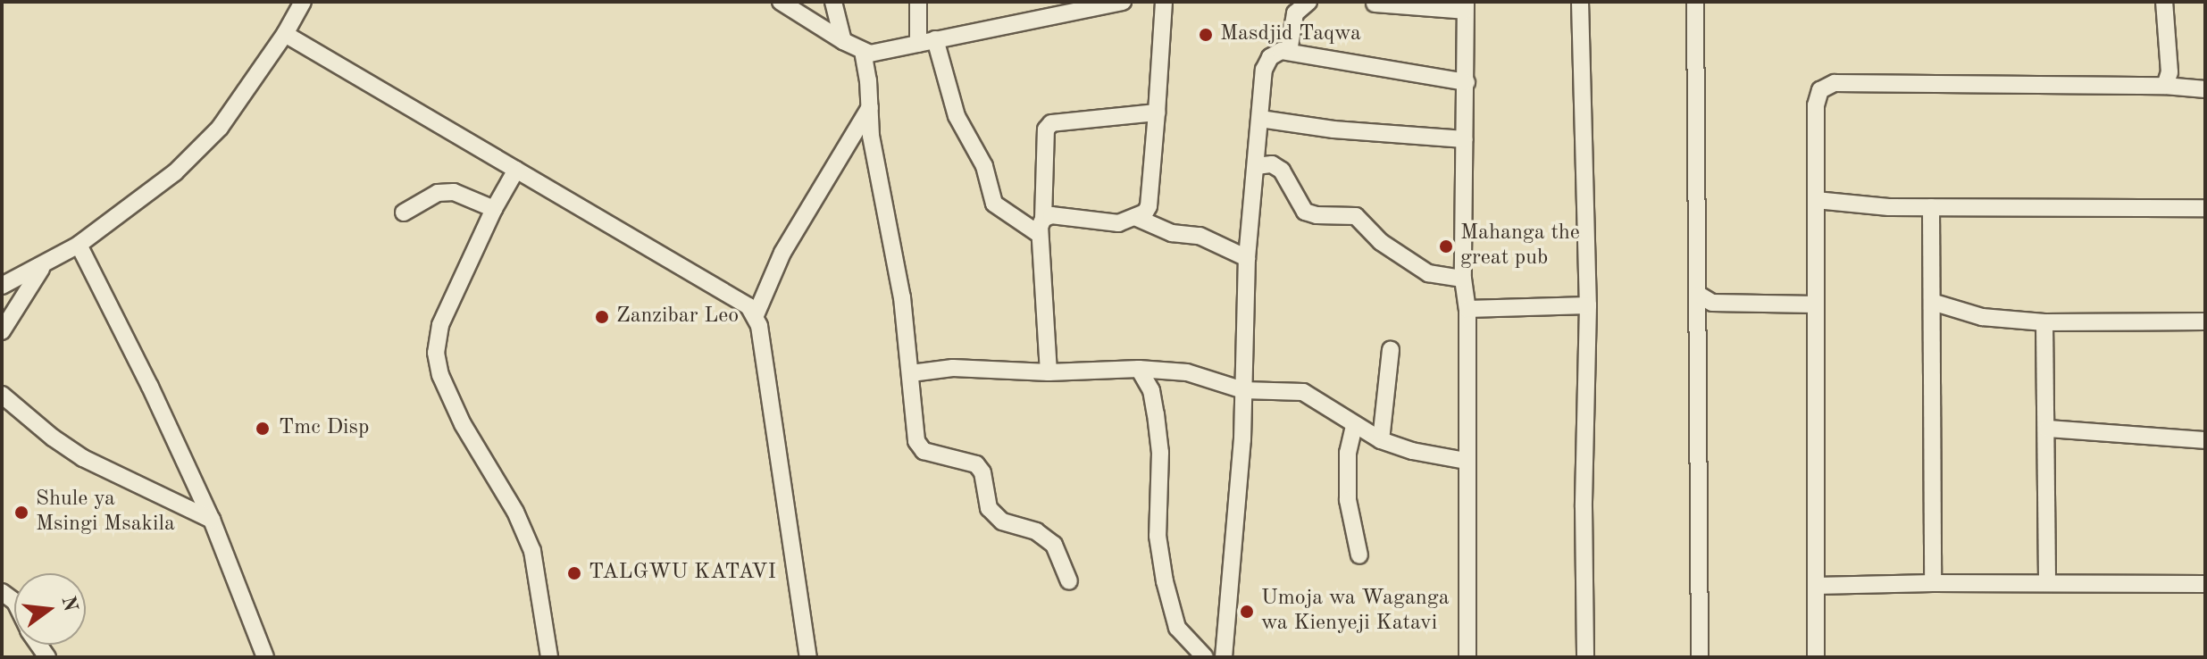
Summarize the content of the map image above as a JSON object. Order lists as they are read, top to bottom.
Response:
{
  "places": [
    "Masdjid Taqwa",
    "Mahanga the great pub",
    "Zanzibar Leo",
    "Tmc Disp",
    "Shule ya Msingi Msakila",
    "TALGWU KATAVI",
    "Umoja wa Waganga wa Kienyeji Katavi"
  ],
  "north": "right"
}
